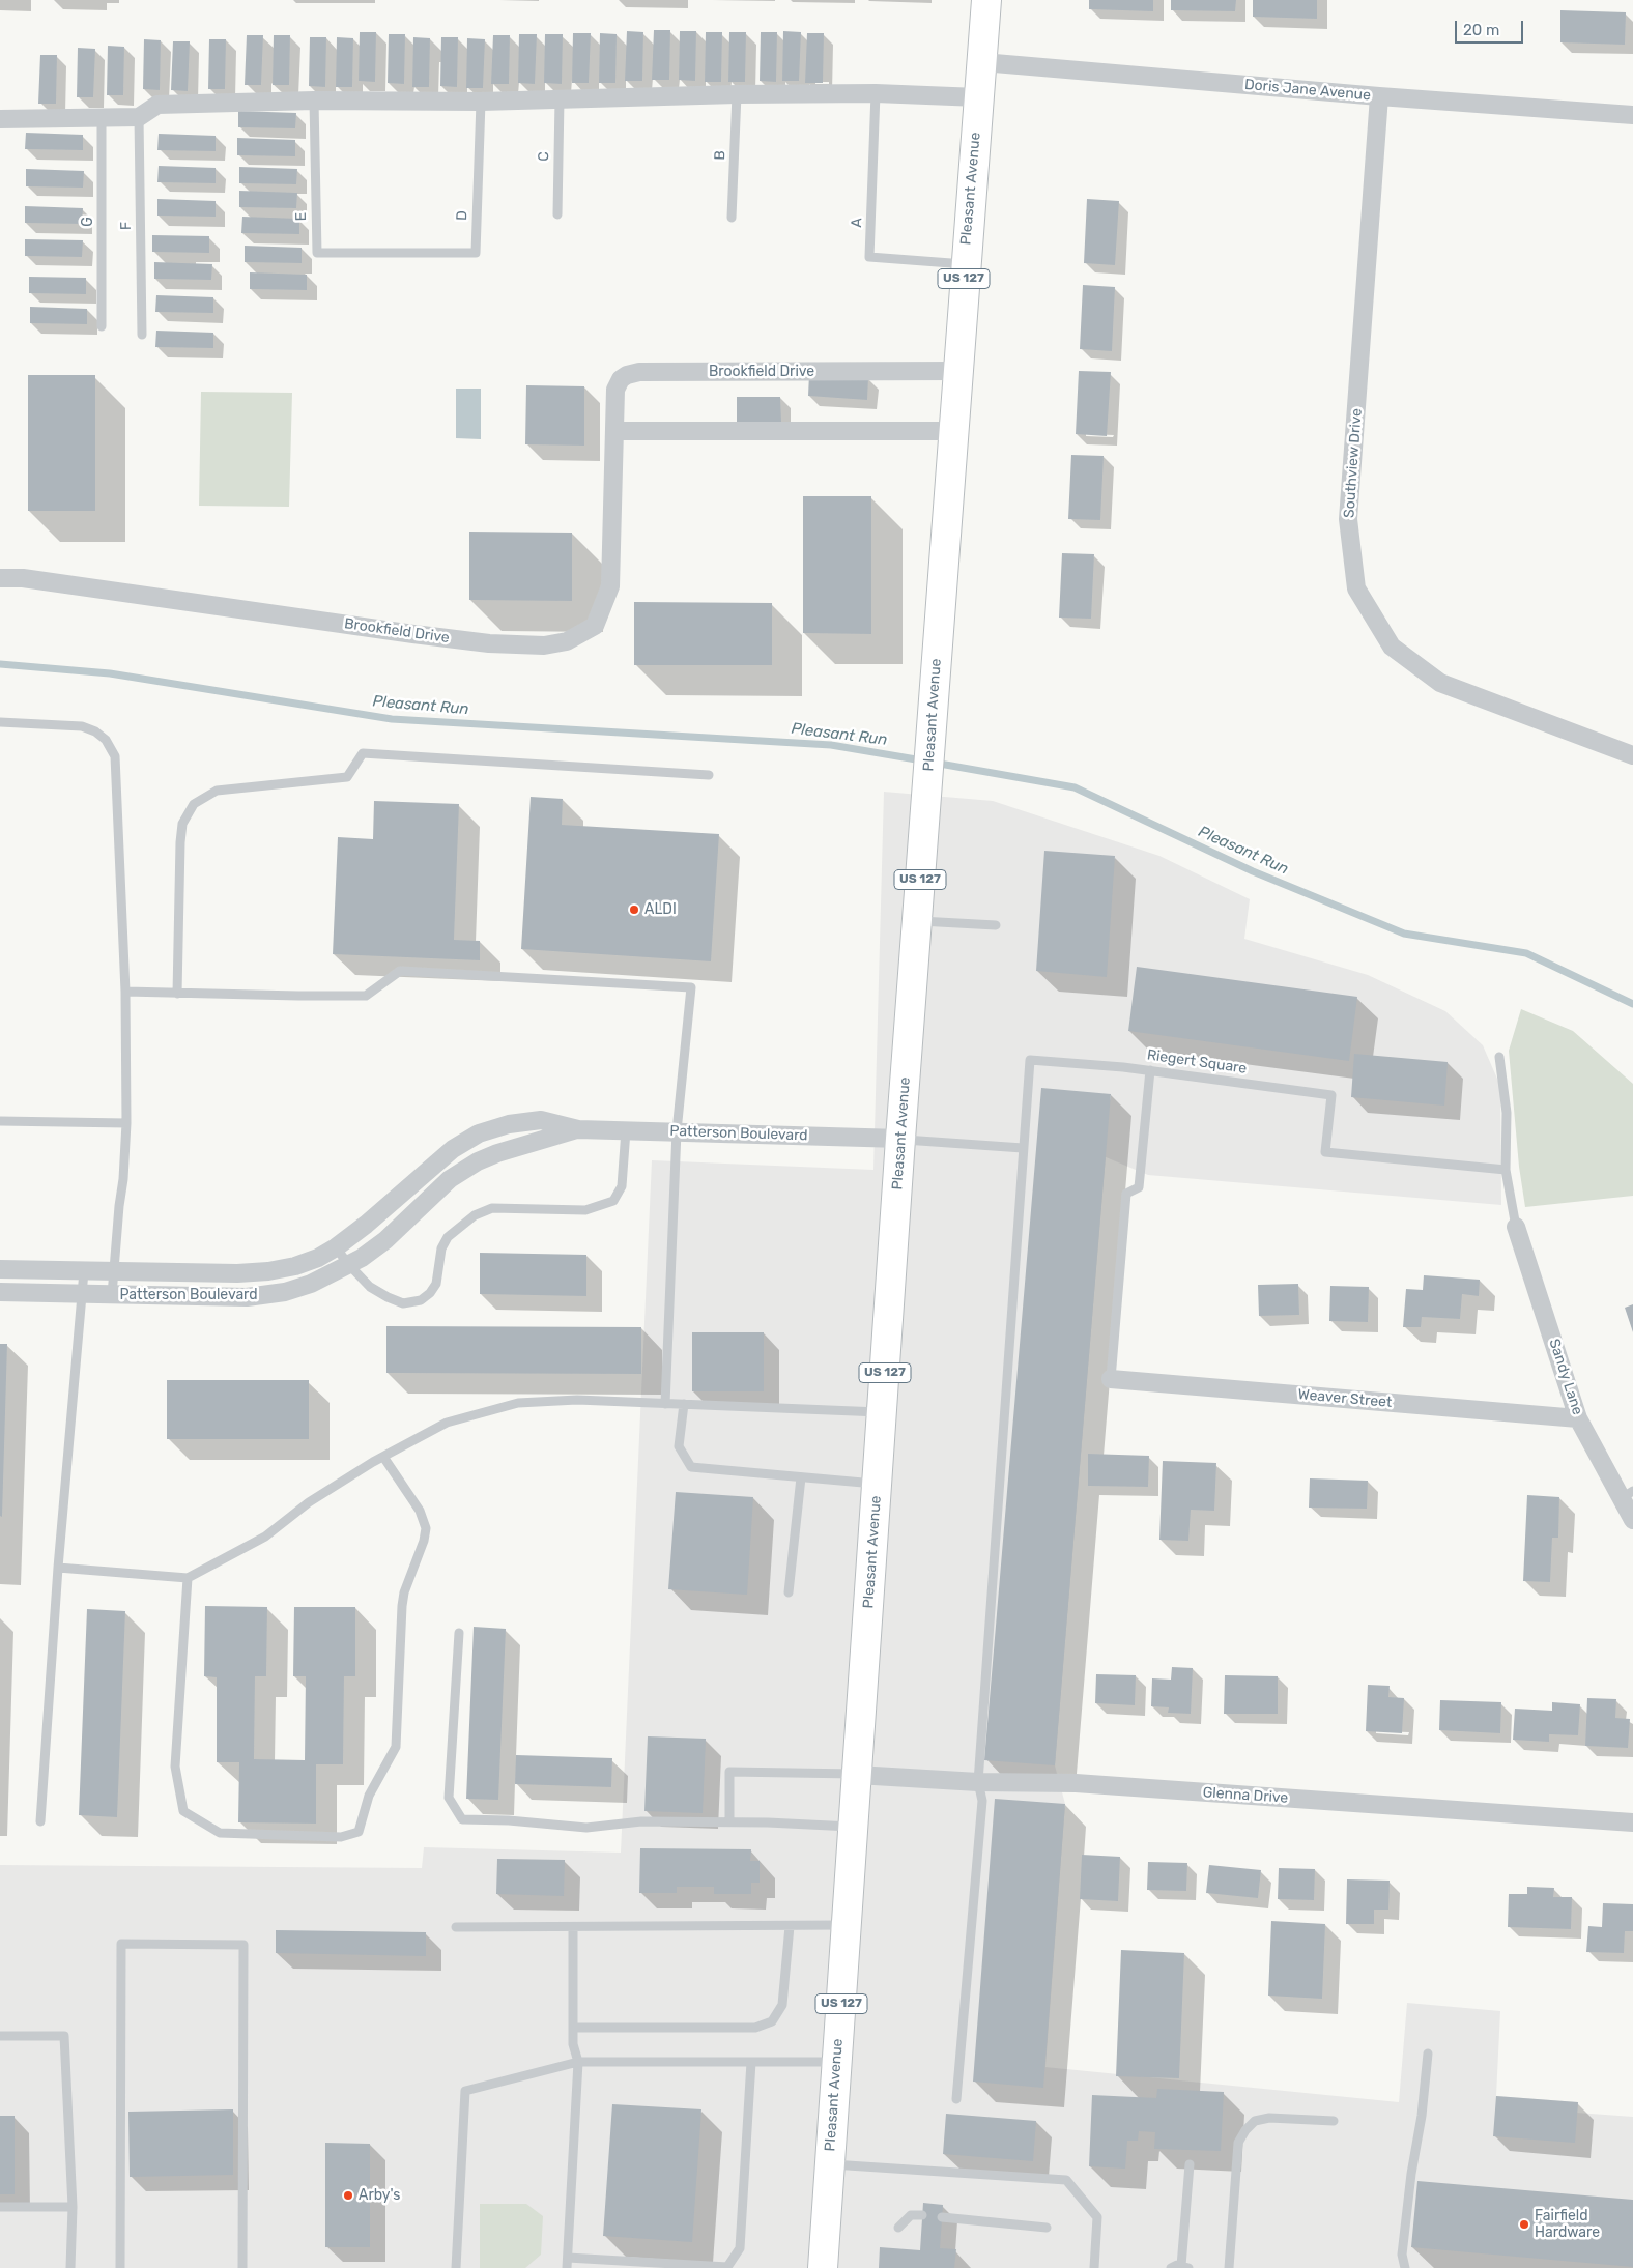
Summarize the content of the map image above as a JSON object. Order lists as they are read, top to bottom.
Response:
{
  "streets": {
    "main road": ["Pleasant Avenue", "US 127"],
    "street": [
      "Doris Jane Avenue",
      "Brookfield Drive",
      "Southview Drive",
      "Patterson Boulevard",
      "Sandy Lane",
      "Weaver Street",
      "Glenna Drive"
    ],
    "lane": [
      "B",
      "C",
      "D",
      "E",
      "G",
      "A",
      "F",
      "Riegert Square"
    ]
  },
  "crossings": [
    ["Doris Jane Avenue", "Pleasant Avenue"],
    ["Doris Jane Avenue", "Southview Drive"],
    ["Pleasant Avenue", "A"],
    ["Pleasant Avenue", "Brookfield Drive"],
    ["Pleasant Avenue", "Patterson Boulevard"],
    ["Pleasant Avenue", "Glenna Drive"],
    ["D", "E"],
    ["Sandy Lane", "Weaver Street"]
  ],
  "water": ["Pleasant Run"],
  "places": ["ALDI", "Arby's", "Fairfield Hardware"],
  "scale_bar": "20 m"
}
